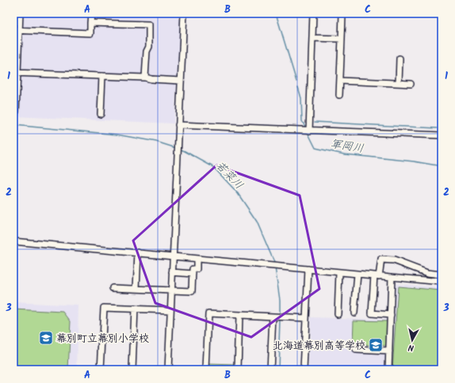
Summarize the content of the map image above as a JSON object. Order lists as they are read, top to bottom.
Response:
{
  "water": ["軍岡川", "若菜川"],
  "places": {
    "school or university": ["幕別町立幕別小学校", "北海道幕別高等学校"]
  },
  "north": "bottom",
  "grid": {
    "columns": ["A", "B", "C"],
    "rows": ["1", "2", "3"]
  }
}
